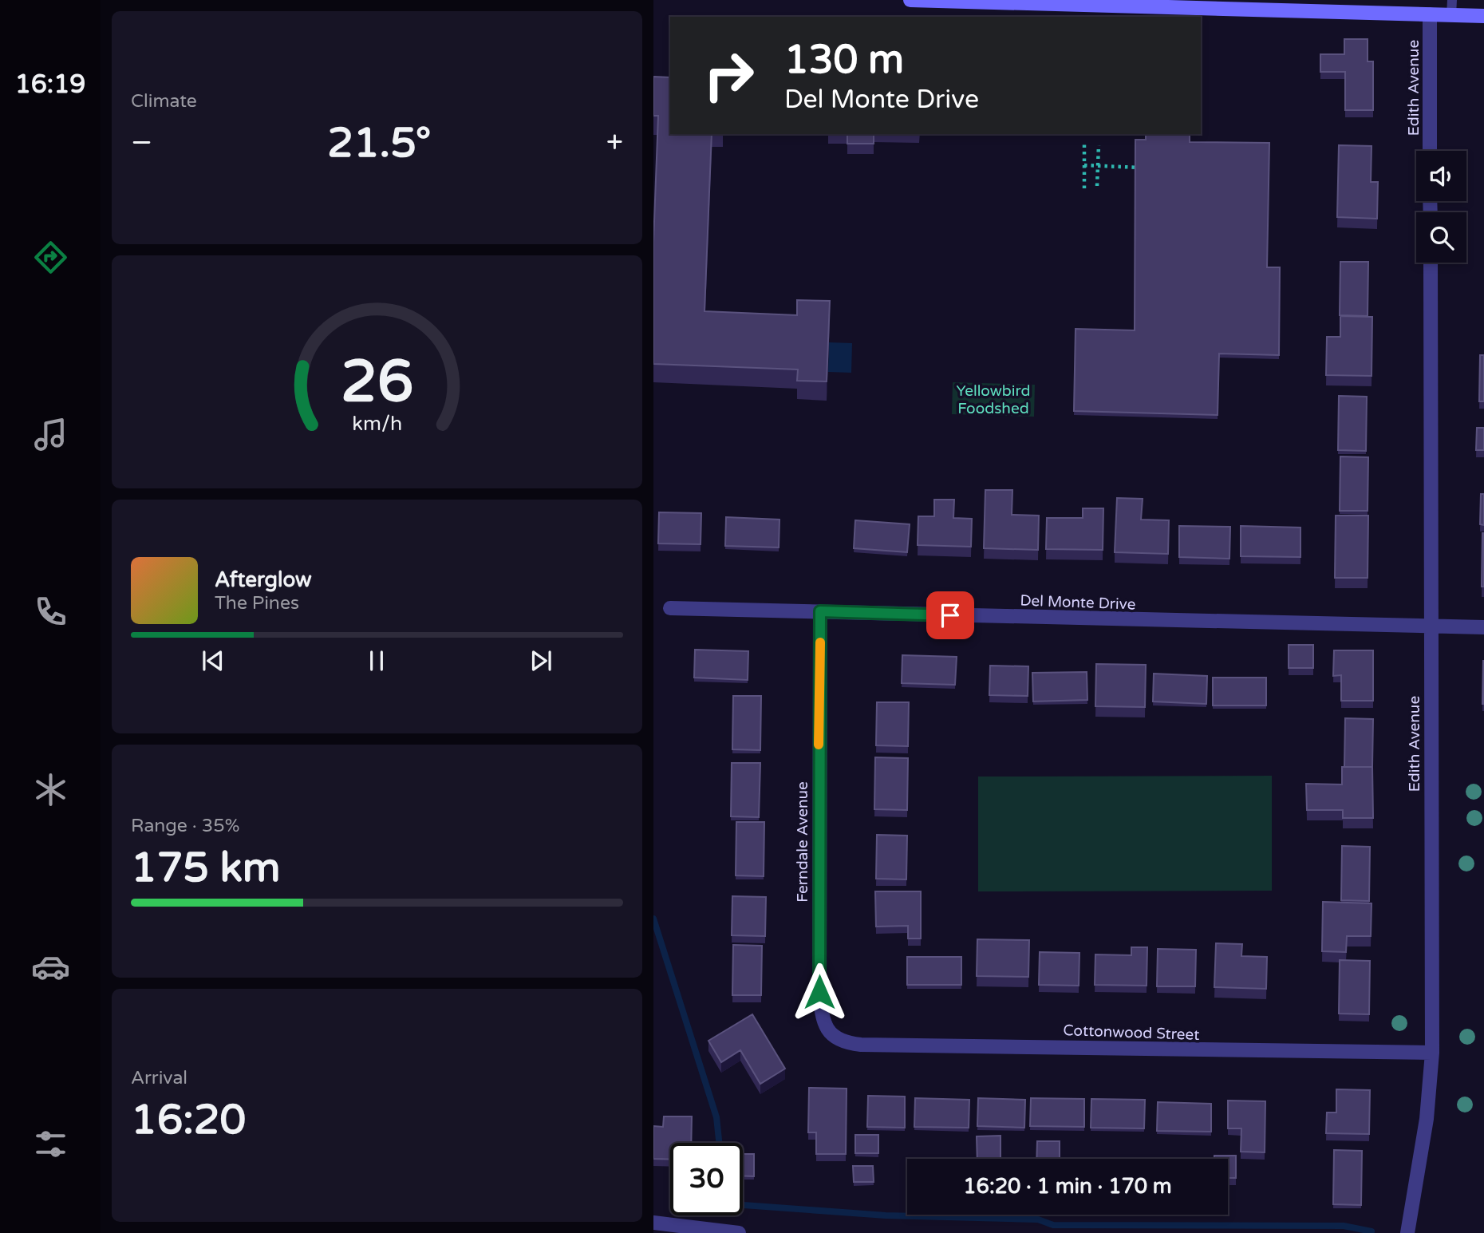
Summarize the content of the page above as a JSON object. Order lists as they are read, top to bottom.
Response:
{
  "streets": {
    "street": [
      "Edith Avenue",
      "Del Monte Drive",
      "Ferndale Avenue",
      "Cottonwood Street"
    ]
  },
  "crossings": [
    ["Edith Avenue", "Del Monte Drive"],
    ["Edith Avenue", "Cottonwood Street"],
    ["Del Monte Drive", "Ferndale Avenue"],
    ["Ferndale Avenue", "Cottonwood Street"]
  ],
  "parks": ["Yellowbird Foodshed"],
  "page": {
    "tabs": "16:19",
    "tile": [
      "Climate",
      ["Range · 35%", "175 km"],
      ["Arrival", "16:20"]
    ],
    "turn": ["130 m", "Del Monte Drive"],
    "heat": ["−", "21.5°", "+"],
    "song": ["Afterglow", "The Pines"],
    "limit": "30",
    "trip": "16:20 · 1 min · 170 m",
    "gauge": ["26", "km/h"]
  }
}
